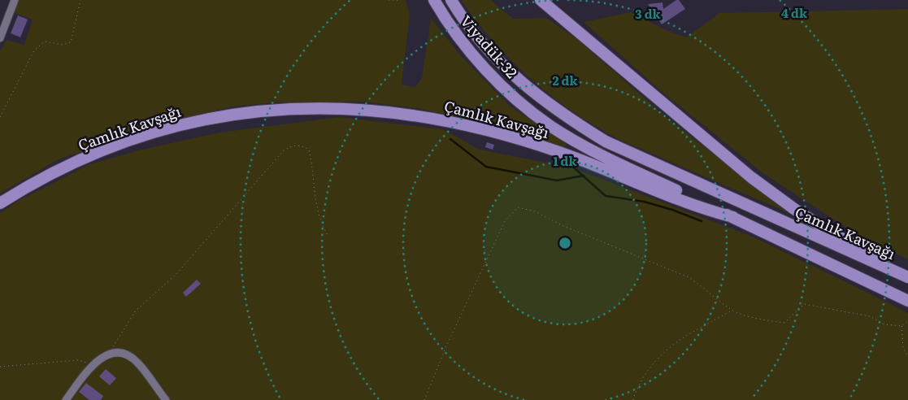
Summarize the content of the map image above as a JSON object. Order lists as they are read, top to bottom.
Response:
{
  "streets": {
    "highway": ["Viyadük-32", "Çamlık Kavşağı"]
  },
  "crossings": [
    ["Viyadük-32", "Çamlık Kavşağı"]
  ],
  "rings": [
    "4 dk",
    "3 dk",
    "2 dk",
    "1 dk"
  ]
}
